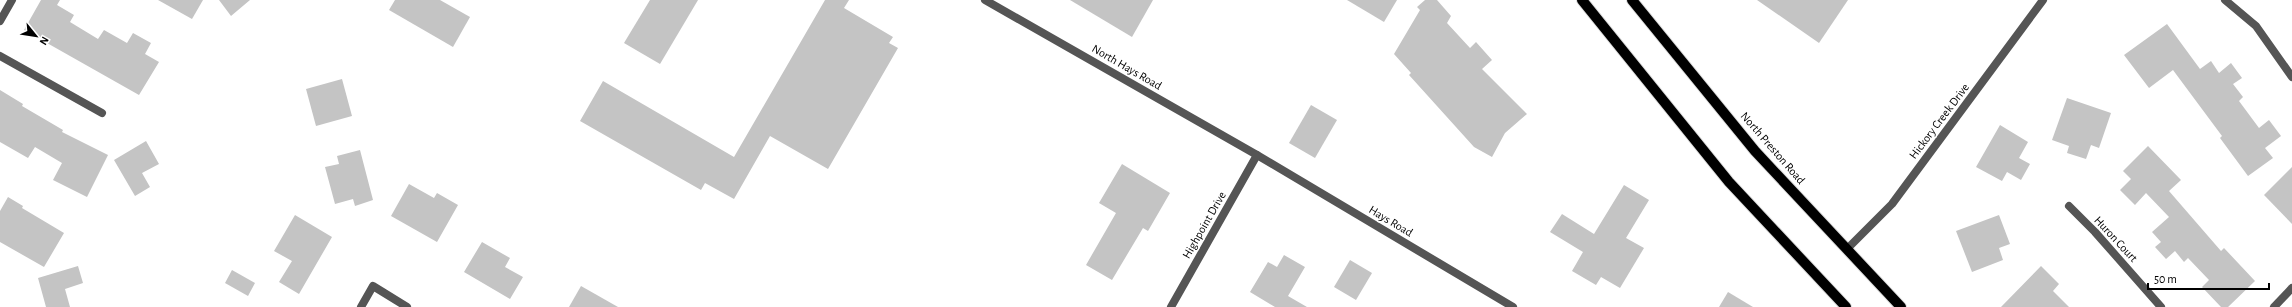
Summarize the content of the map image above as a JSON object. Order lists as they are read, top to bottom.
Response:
{
  "streets": {
    "main road": ["North Preston Road"],
    "street": [
      "North Hays Road",
      "Hickory Creek Drive",
      "Hays Road",
      "Highpoint Drive",
      "Huron Court"
    ]
  },
  "crossings": [
    ["North Hays Road", "Hays Road"],
    ["North Hays Road", "Highpoint Drive"],
    ["Hickory Creek Drive", "North Preston Road"],
    ["Hays Road", "Highpoint Drive"]
  ],
  "scale_bar": "50 m",
  "north": "bottom right"
}
